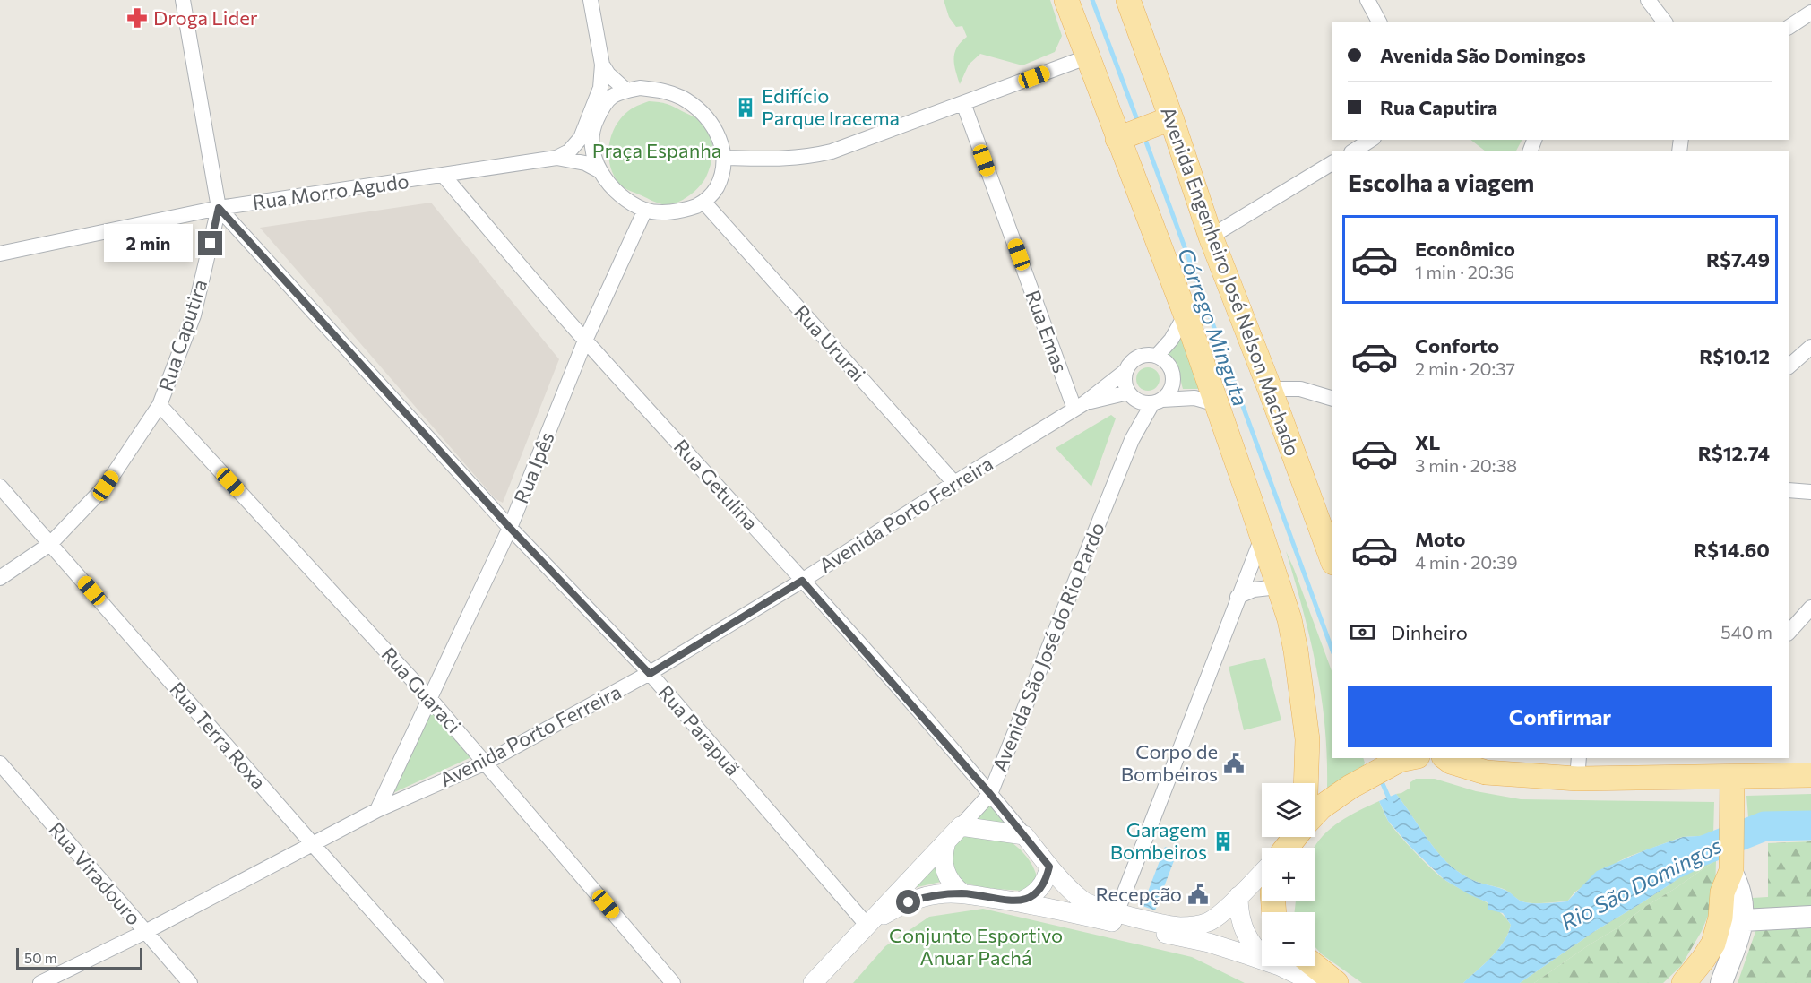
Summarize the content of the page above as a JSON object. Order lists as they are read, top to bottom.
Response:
{
  "streets": {
    "main road": ["Avenida Engenheiro José Nelson Machado"],
    "street": [
      "Rua Morro Agudo",
      "Rua Emas",
      "Rua Caputira",
      "Rua Ururai",
      "Rua Ipês",
      "Rua Getulina",
      "Avenida Porto Ferreira",
      "Avenida São José do Rio Pardo",
      "Rua Guaraci",
      "Rua Parapuã",
      "Rua Terra Roxa",
      "Rua Viradouro"
    ]
  },
  "crossings": [
    ["Rua Morro Agudo", "Rua Caputira"],
    ["Rua Morro Agudo", "Rua Ururai"],
    ["Rua Morro Agudo", "Rua Ipês"],
    ["Rua Morro Agudo", "Rua Getulina"],
    ["Rua Morro Agudo", "Rua Parapuã"],
    ["Avenida Engenheiro José Nelson Machado", "Avenida Porto Ferreira"],
    ["Rua Emas", "Avenida Porto Ferreira"],
    ["Rua Caputira", "Rua Guaraci"],
    ["Rua Caputira", "Rua Parapuã"],
    ["Rua Caputira", "Rua Terra Roxa"],
    ["Rua Ururai", "Rua Ipês"],
    ["Rua Ururai", "Avenida Porto Ferreira"],
    ["Rua Ipês", "Rua Getulina"],
    ["Rua Ipês", "Avenida Porto Ferreira"],
    ["Rua Ipês", "Rua Guaraci"],
    ["Rua Ipês", "Rua Parapuã"],
    ["Rua Getulina", "Avenida Porto Ferreira"],
    ["Rua Getulina", "Avenida São José do Rio Pardo"],
    ["Avenida Porto Ferreira", "Avenida São José do Rio Pardo"],
    ["Avenida Porto Ferreira", "Rua Guaraci"],
    ["Avenida Porto Ferreira", "Rua Parapuã"],
    ["Avenida Porto Ferreira", "Rua Terra Roxa"],
    ["Avenida Porto Ferreira", "Rua Viradouro"],
    ["Avenida São José do Rio Pardo", "Rua Parapuã"]
  ],
  "water": ["Córrego Minguta", "Rio São Domingos"],
  "parks": ["Praça Espanha", "Conjunto Esportivo Anuar Pachá"],
  "places": {
    "pharmacy": ["Droga Lider"],
    "building": ["Edifício Parque Iracema", "Garagem Bombeiros"],
    "public building": ["Corpo de Bombeiros", "Recepção"]
  },
  "scale_bar": "50 m",
  "page": {
    "banner": ["Avenida São Domingos", "Rua Caputira"],
    "heading": "Escolha a viagem",
    "list": [
      {
        "name": "Econômico",
        "note": "1 min · 20:36",
        "value": "R$7.49"
      },
      {
        "name": "Conforto",
        "note": "2 min · 20:37",
        "value": "R$10.12"
      },
      {
        "name": "XL",
        "note": "3 min · 20:38",
        "value": "R$12.74"
      },
      {
        "name": "Moto",
        "note": "4 min · 20:39",
        "value": "R$14.60"
      }
    ],
    "bubble": "2 min",
    "pay": ["Dinheiro", "540 m"],
    "buttons": "Confirmar",
    "map_buttons": ["+", "−"],
    "scale": "50 m"
  }
}
